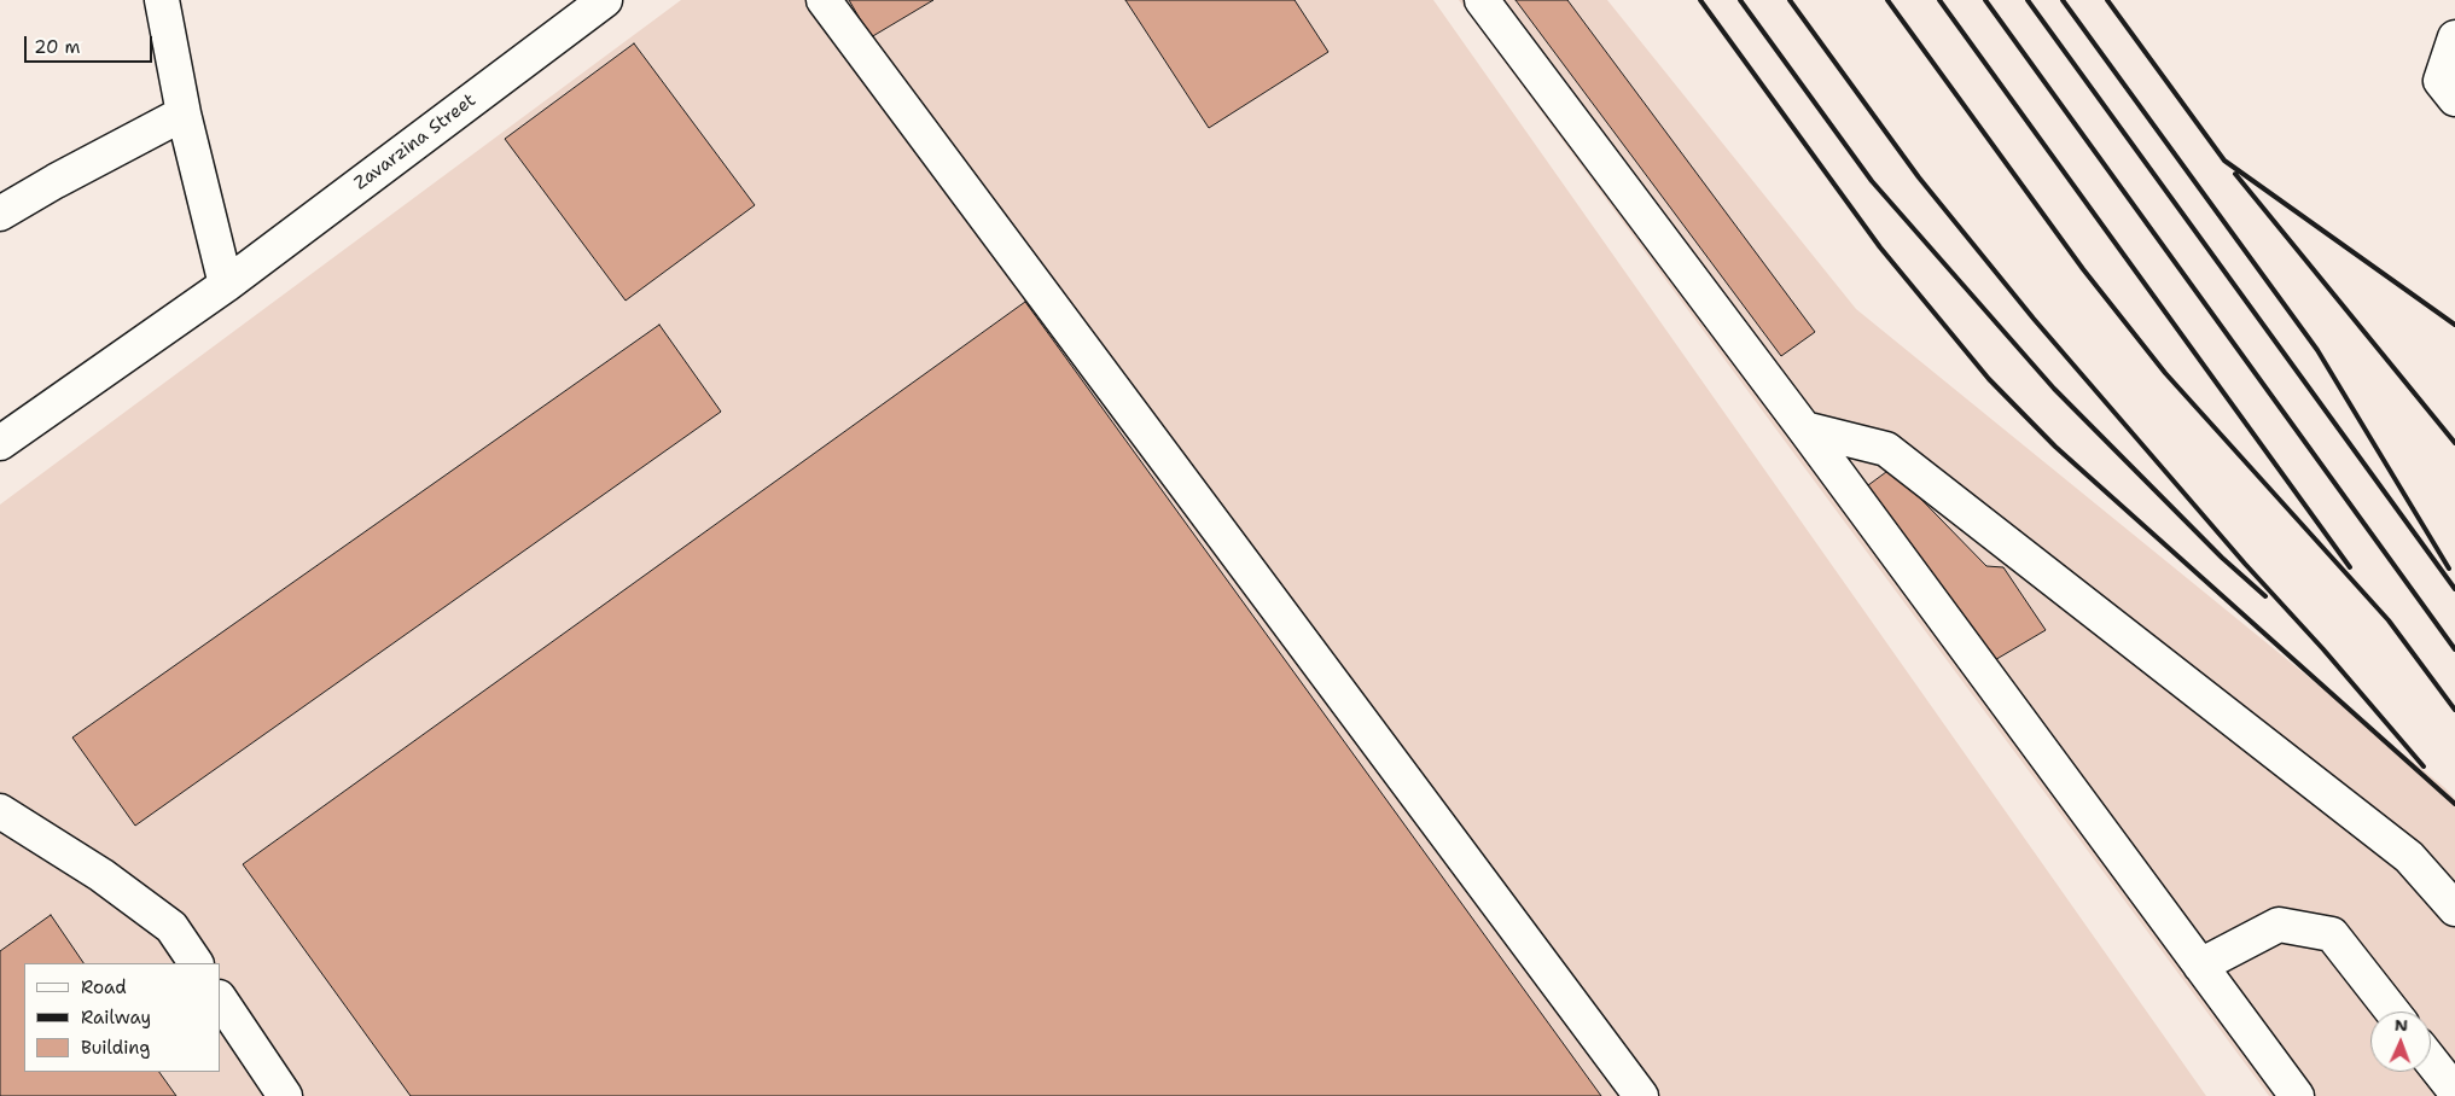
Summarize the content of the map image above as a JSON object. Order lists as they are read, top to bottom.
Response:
{
  "streets": {
    "lane": ["Zavarzina Street"]
  },
  "legend": ["Road", "Railway", "Building"],
  "scale_bar": "20 m",
  "north": "top"
}
